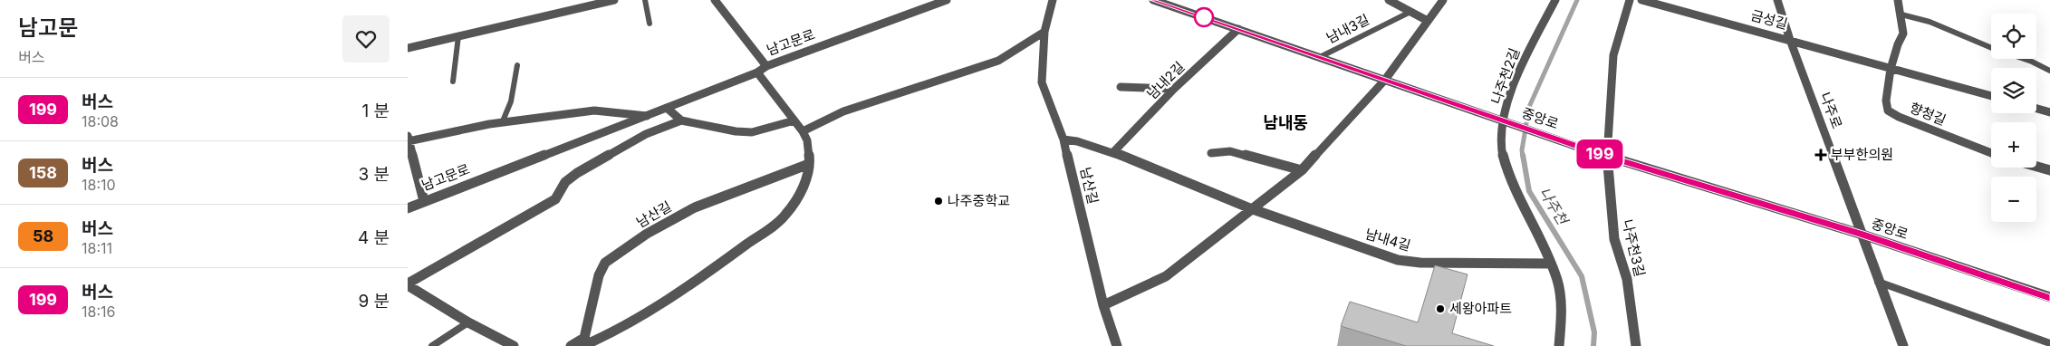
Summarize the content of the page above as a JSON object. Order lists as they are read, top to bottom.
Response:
{
  "streets": {
    "street": [
      "금성길",
      "남고문로",
      "나주천2길",
      "남내2길",
      "나주로",
      "향청길",
      "중앙로",
      "남산길",
      "남내4길",
      "나주천3길"
    ],
    "lane": ["남내3길"]
  },
  "crossings": [
    ["금성길", "나주로"],
    ["금성길", "향청길"],
    ["남내3길", "중앙로"],
    ["나주천2길", "중앙로"],
    ["나주천2길", "남내4길"],
    ["남내2길", "중앙로"],
    ["남내2길", "남내4길"],
    ["나주로", "중앙로"],
    ["중앙로", "나주천3길"],
    ["남산길", "남내4길"]
  ],
  "districts": ["남내동"],
  "water": ["나주천"],
  "places": {
    "health": ["부부한의원"],
    "other": ["나주중학교", "세왕아파트"]
  },
  "lines": ["bus line 199"],
  "page": {
    "heading": ["남고문", "버스"],
    "on_map": "199",
    "map_buttons": ["+", "−"],
    "list": [
      {
        "mark": "199",
        "name": "버스",
        "note": "18:08",
        "value": "1 분"
      },
      {
        "mark": "158",
        "name": "버스",
        "note": "18:10",
        "value": "3 분"
      },
      {
        "mark": "58",
        "name": "버스",
        "note": "18:11",
        "value": "4 분"
      },
      {
        "mark": "199",
        "name": "버스",
        "note": "18:16",
        "value": "9 분"
      }
    ]
  }
}
